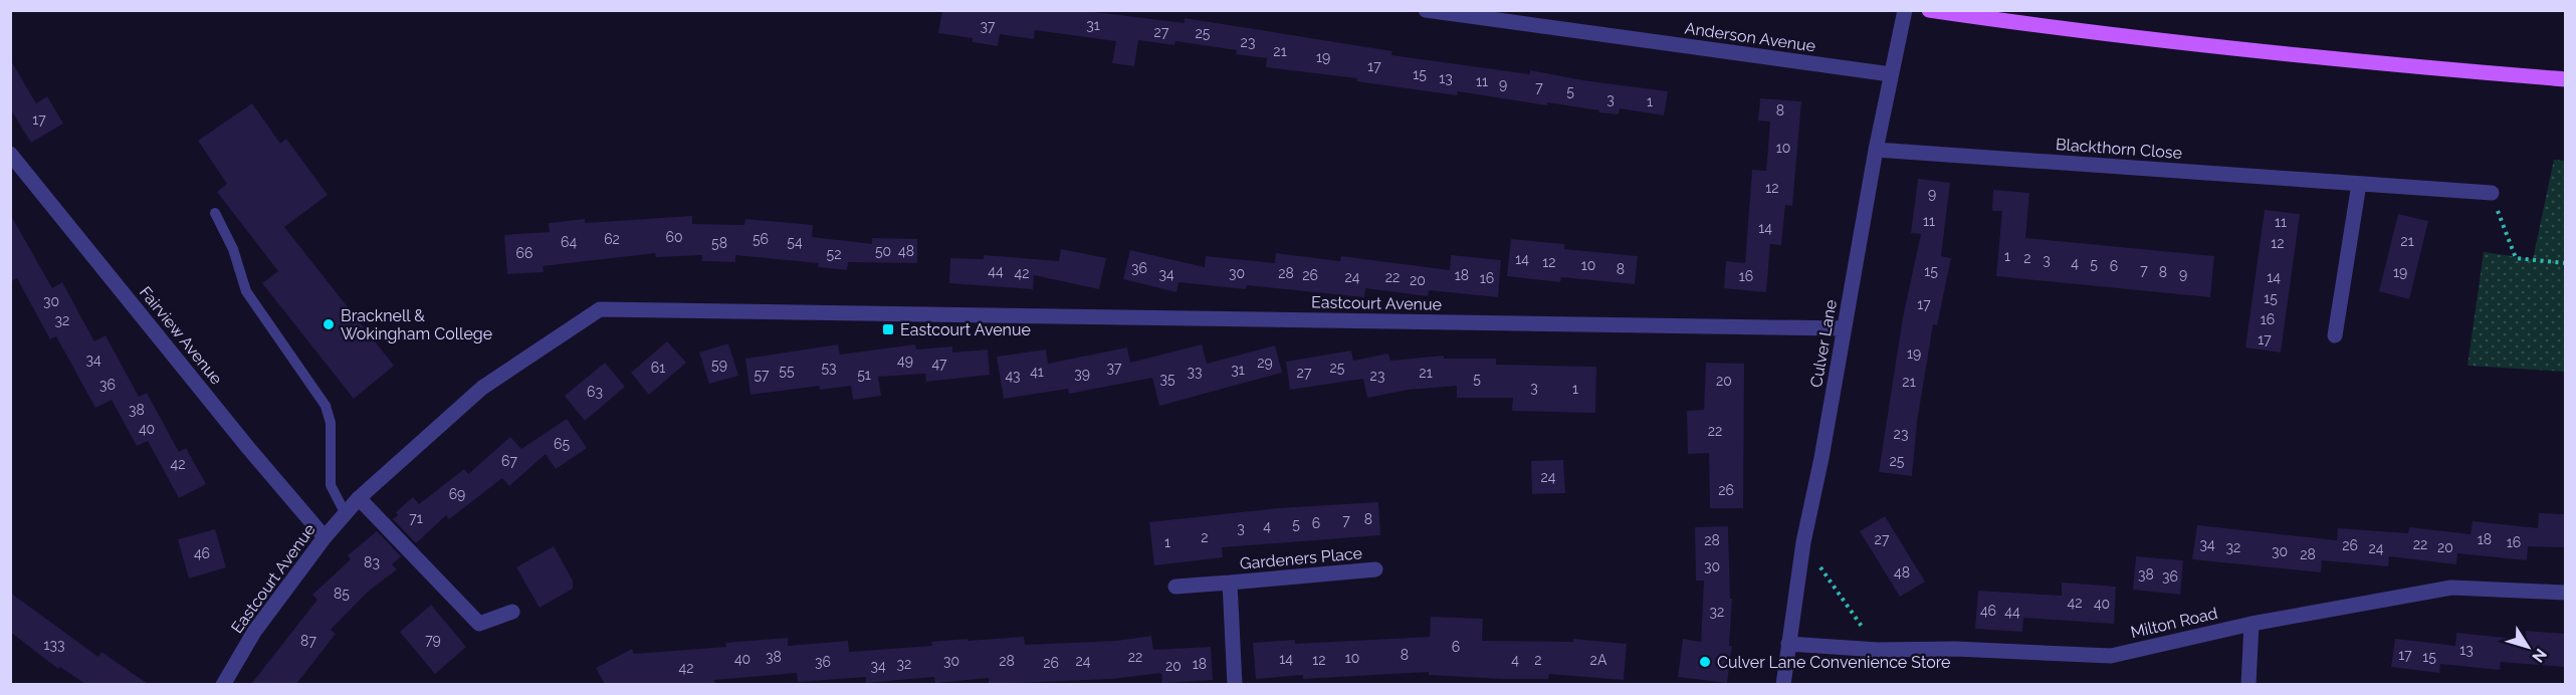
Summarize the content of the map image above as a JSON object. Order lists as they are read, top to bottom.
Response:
{
  "streets": {
    "street": [
      "Anderson Avenue",
      "Blackthorn Close",
      "Eastcourt Avenue",
      "Fairview Avenue",
      "Culver Lane",
      "Gardeners Place",
      "Milton Road"
    ]
  },
  "crossings": [
    ["Anderson Avenue", "Culver Lane"],
    ["Blackthorn Close", "Culver Lane"],
    ["Eastcourt Avenue", "Fairview Avenue"],
    ["Eastcourt Avenue", "Culver Lane"],
    ["Culver Lane", "Milton Road"]
  ],
  "places": {
    "other": ["Bracknell & Wokingham College", "Culver Lane Convenience Store"],
    "transit": ["Eastcourt Avenue"]
  },
  "house_numbers": [
    "31",
    "37",
    "27",
    "25",
    "23",
    "21",
    "19",
    "17",
    "15",
    "13",
    "11",
    "9",
    "7",
    "5",
    "3",
    "1",
    "8",
    "17",
    "10",
    "12",
    "9",
    "11",
    "11",
    "14",
    "60",
    "62",
    "56",
    "21",
    "64",
    "54",
    "58",
    "12",
    "50",
    "48",
    "66",
    "52",
    "1",
    "2",
    "14",
    "3",
    "12",
    "4",
    "5",
    "10",
    "6",
    "36",
    "8",
    "7",
    "44",
    "15",
    "8",
    "19",
    "42",
    "30",
    "28",
    "34",
    "9",
    "26",
    "18",
    "16",
    "24",
    "22",
    "14",
    "16",
    "20",
    "15",
    "30",
    "17",
    "16",
    "32",
    "17",
    "19",
    "34",
    "49",
    "29",
    "47",
    "59",
    "61",
    "53",
    "37",
    "25",
    "31",
    "55",
    "41",
    "33",
    "27",
    "21",
    "39",
    "57",
    "51",
    "43",
    "23",
    "35",
    "5",
    "20",
    "21",
    "36",
    "3",
    "1",
    "63",
    "38",
    "40",
    "22",
    "23",
    "65",
    "67",
    "25",
    "42",
    "24",
    "26",
    "69",
    "71",
    "8",
    "7",
    "6",
    "5",
    "4",
    "3",
    "2",
    "27",
    "18",
    "28",
    "1",
    "16",
    "34",
    "22",
    "26",
    "32",
    "20",
    "24",
    "30",
    "46",
    "28",
    "83",
    "30",
    "48",
    "38",
    "36",
    "85",
    "42",
    "40",
    "46",
    "32",
    "44",
    "79",
    "87",
    "133",
    "6",
    "13",
    "8",
    "17",
    "38",
    "22",
    "15",
    "10",
    "40",
    "14",
    "12",
    "4",
    "2",
    "2A",
    "30",
    "28",
    "24",
    "36",
    "26",
    "32",
    "18",
    "34",
    "20",
    "42"
  ],
  "north": "bottom right"
}
